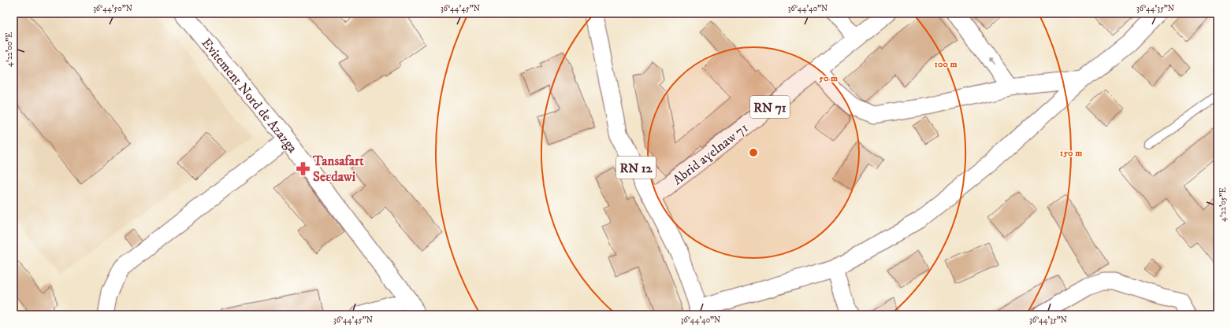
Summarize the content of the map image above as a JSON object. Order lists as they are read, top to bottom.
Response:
{
  "streets": {
    "main road": [
      "Evitement Nord de Azazga",
      "RN 71",
      "Abrid aɣelnaw 71",
      "RN 12"
    ]
  },
  "crossings": [
    ["Abrid aɣelnaw 71", "RN 12"]
  ],
  "places": {
    "pharmacy": ["Tansafart Seɛdawi"]
  },
  "coordinates": [
    "36°44'50\"N",
    "36°44'45\"N",
    "36°44'40\"N",
    "36°44'35\"N",
    "4°22'00\"E",
    "4°22'05\"E"
  ],
  "rings": ["100 m", "50 m", "150 m"]
}
